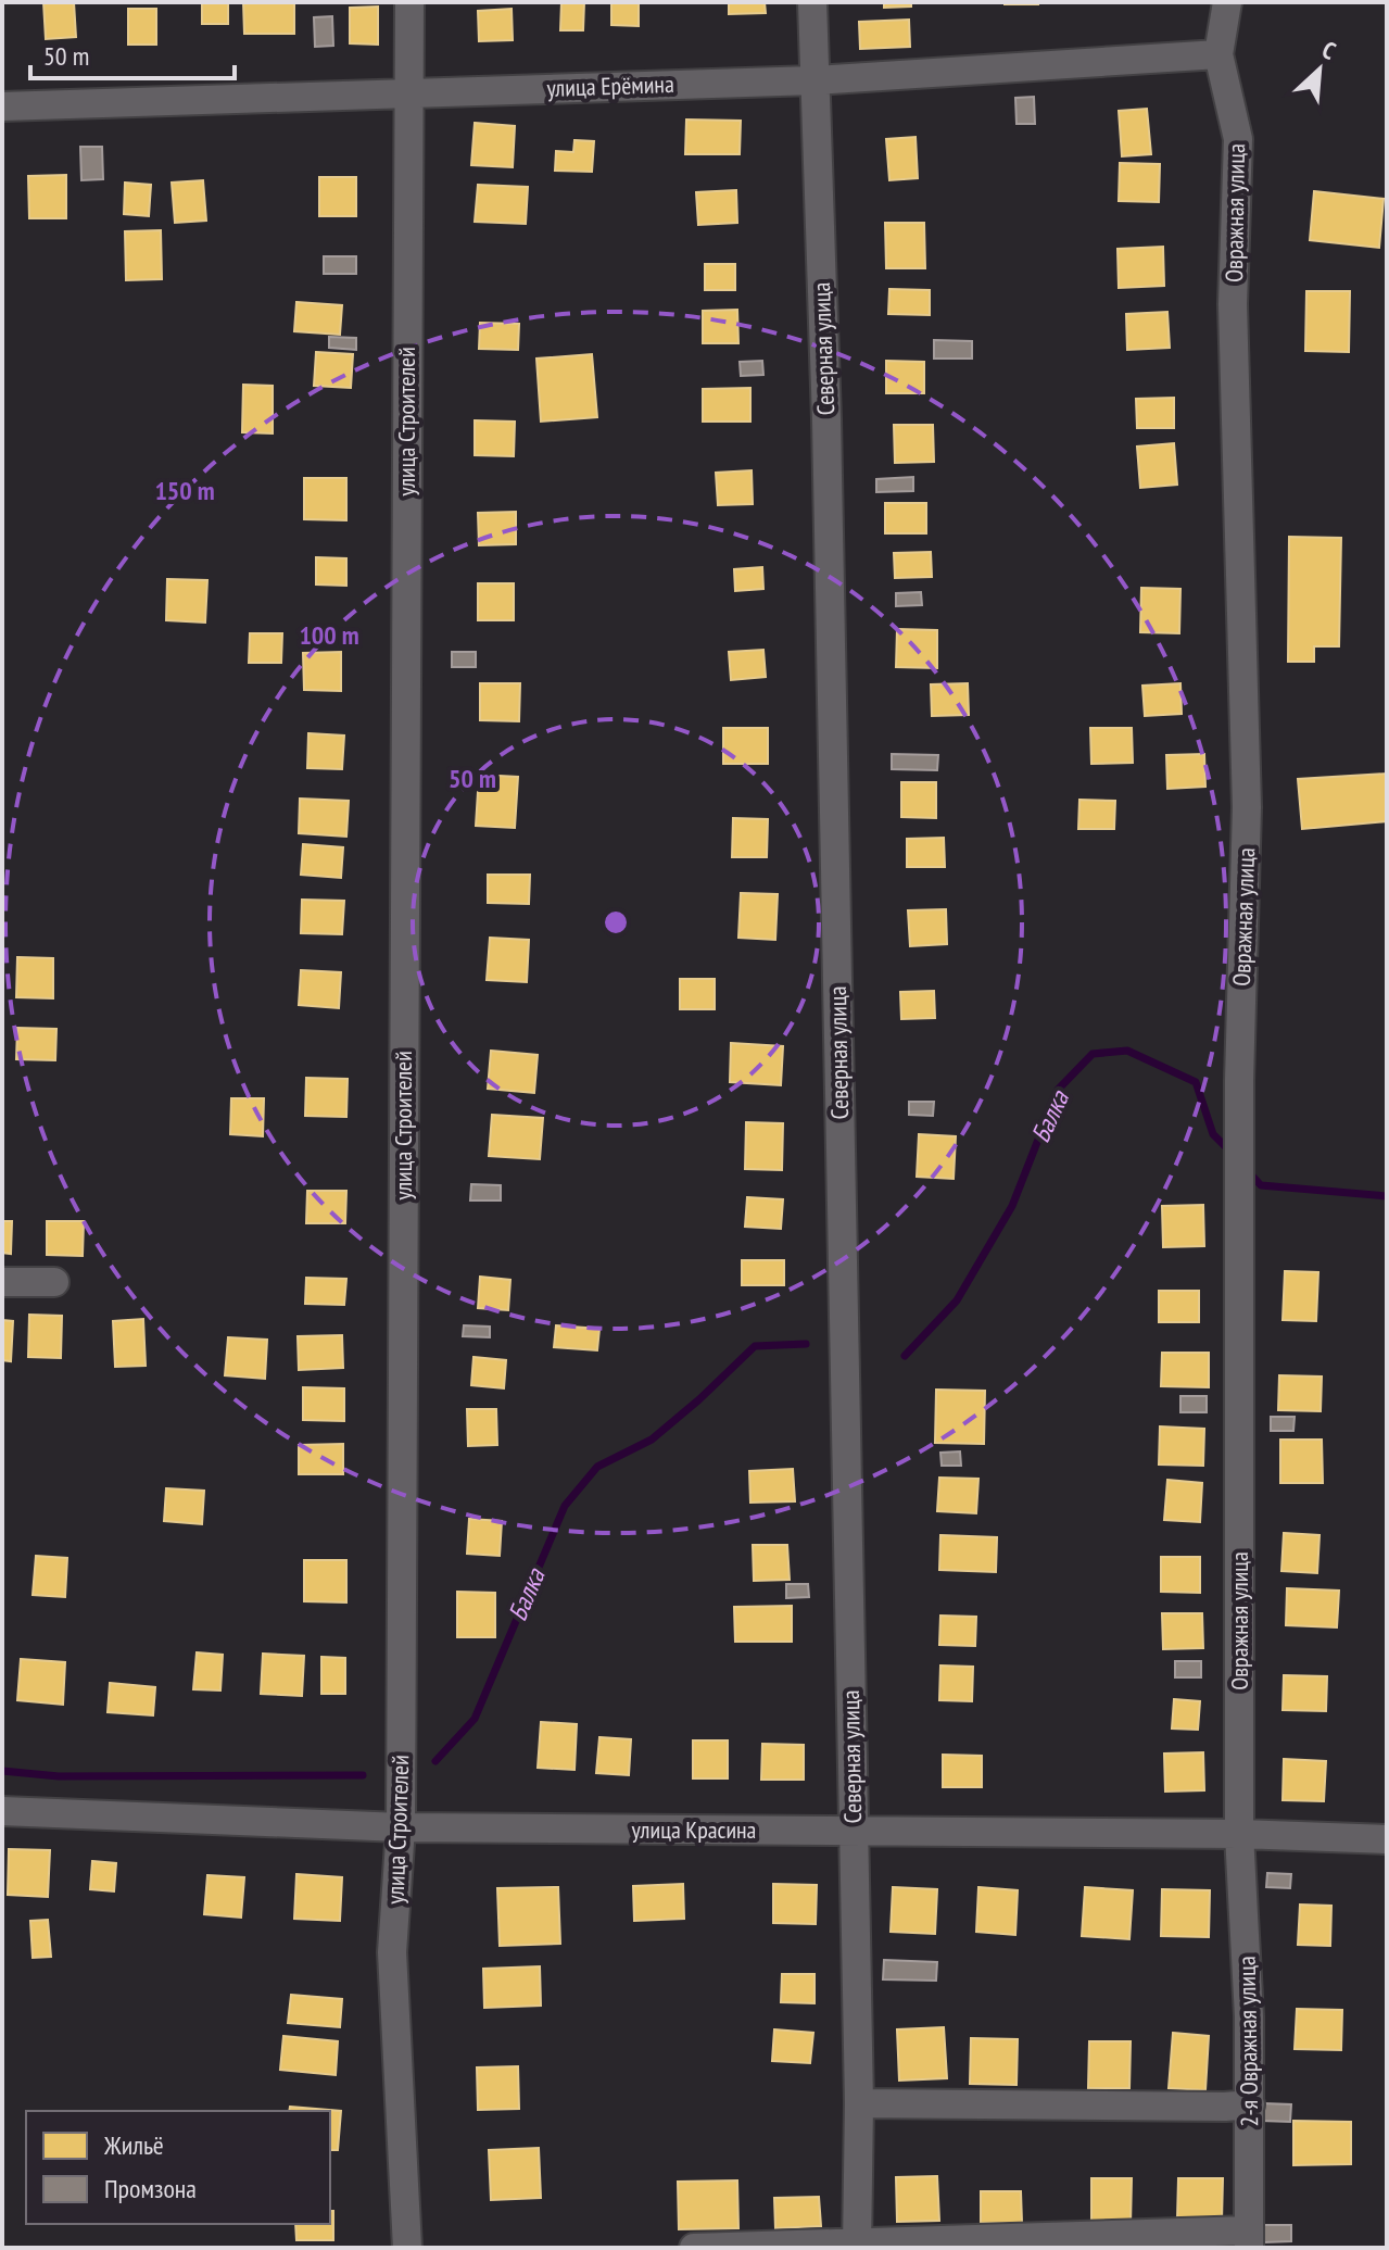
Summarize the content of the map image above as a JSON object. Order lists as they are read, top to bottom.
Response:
{
  "streets": {
    "street": [
      "улица Ерёмина",
      "Овражная улица",
      "Северная улица",
      "улица Строителей",
      "улица Красина",
      "2-я Овражная улица"
    ]
  },
  "crossings": [
    ["улица Ерёмина", "Овражная улица"],
    ["улица Ерёмина", "Северная улица"],
    ["улица Ерёмина", "улица Строителей"],
    ["Овражная улица", "улица Красина"],
    ["Овражная улица", "2-я Овражная улица"],
    ["Северная улица", "улица Красина"],
    ["улица Строителей", "улица Красина"],
    ["улица Красина", "2-я Овражная улица"]
  ],
  "water": ["Балка"],
  "legend": ["Жильё", "Промзона"],
  "scale_bar": "50 m",
  "north": "top right",
  "rings": ["150 m", "100 m", "50 m"]
}
